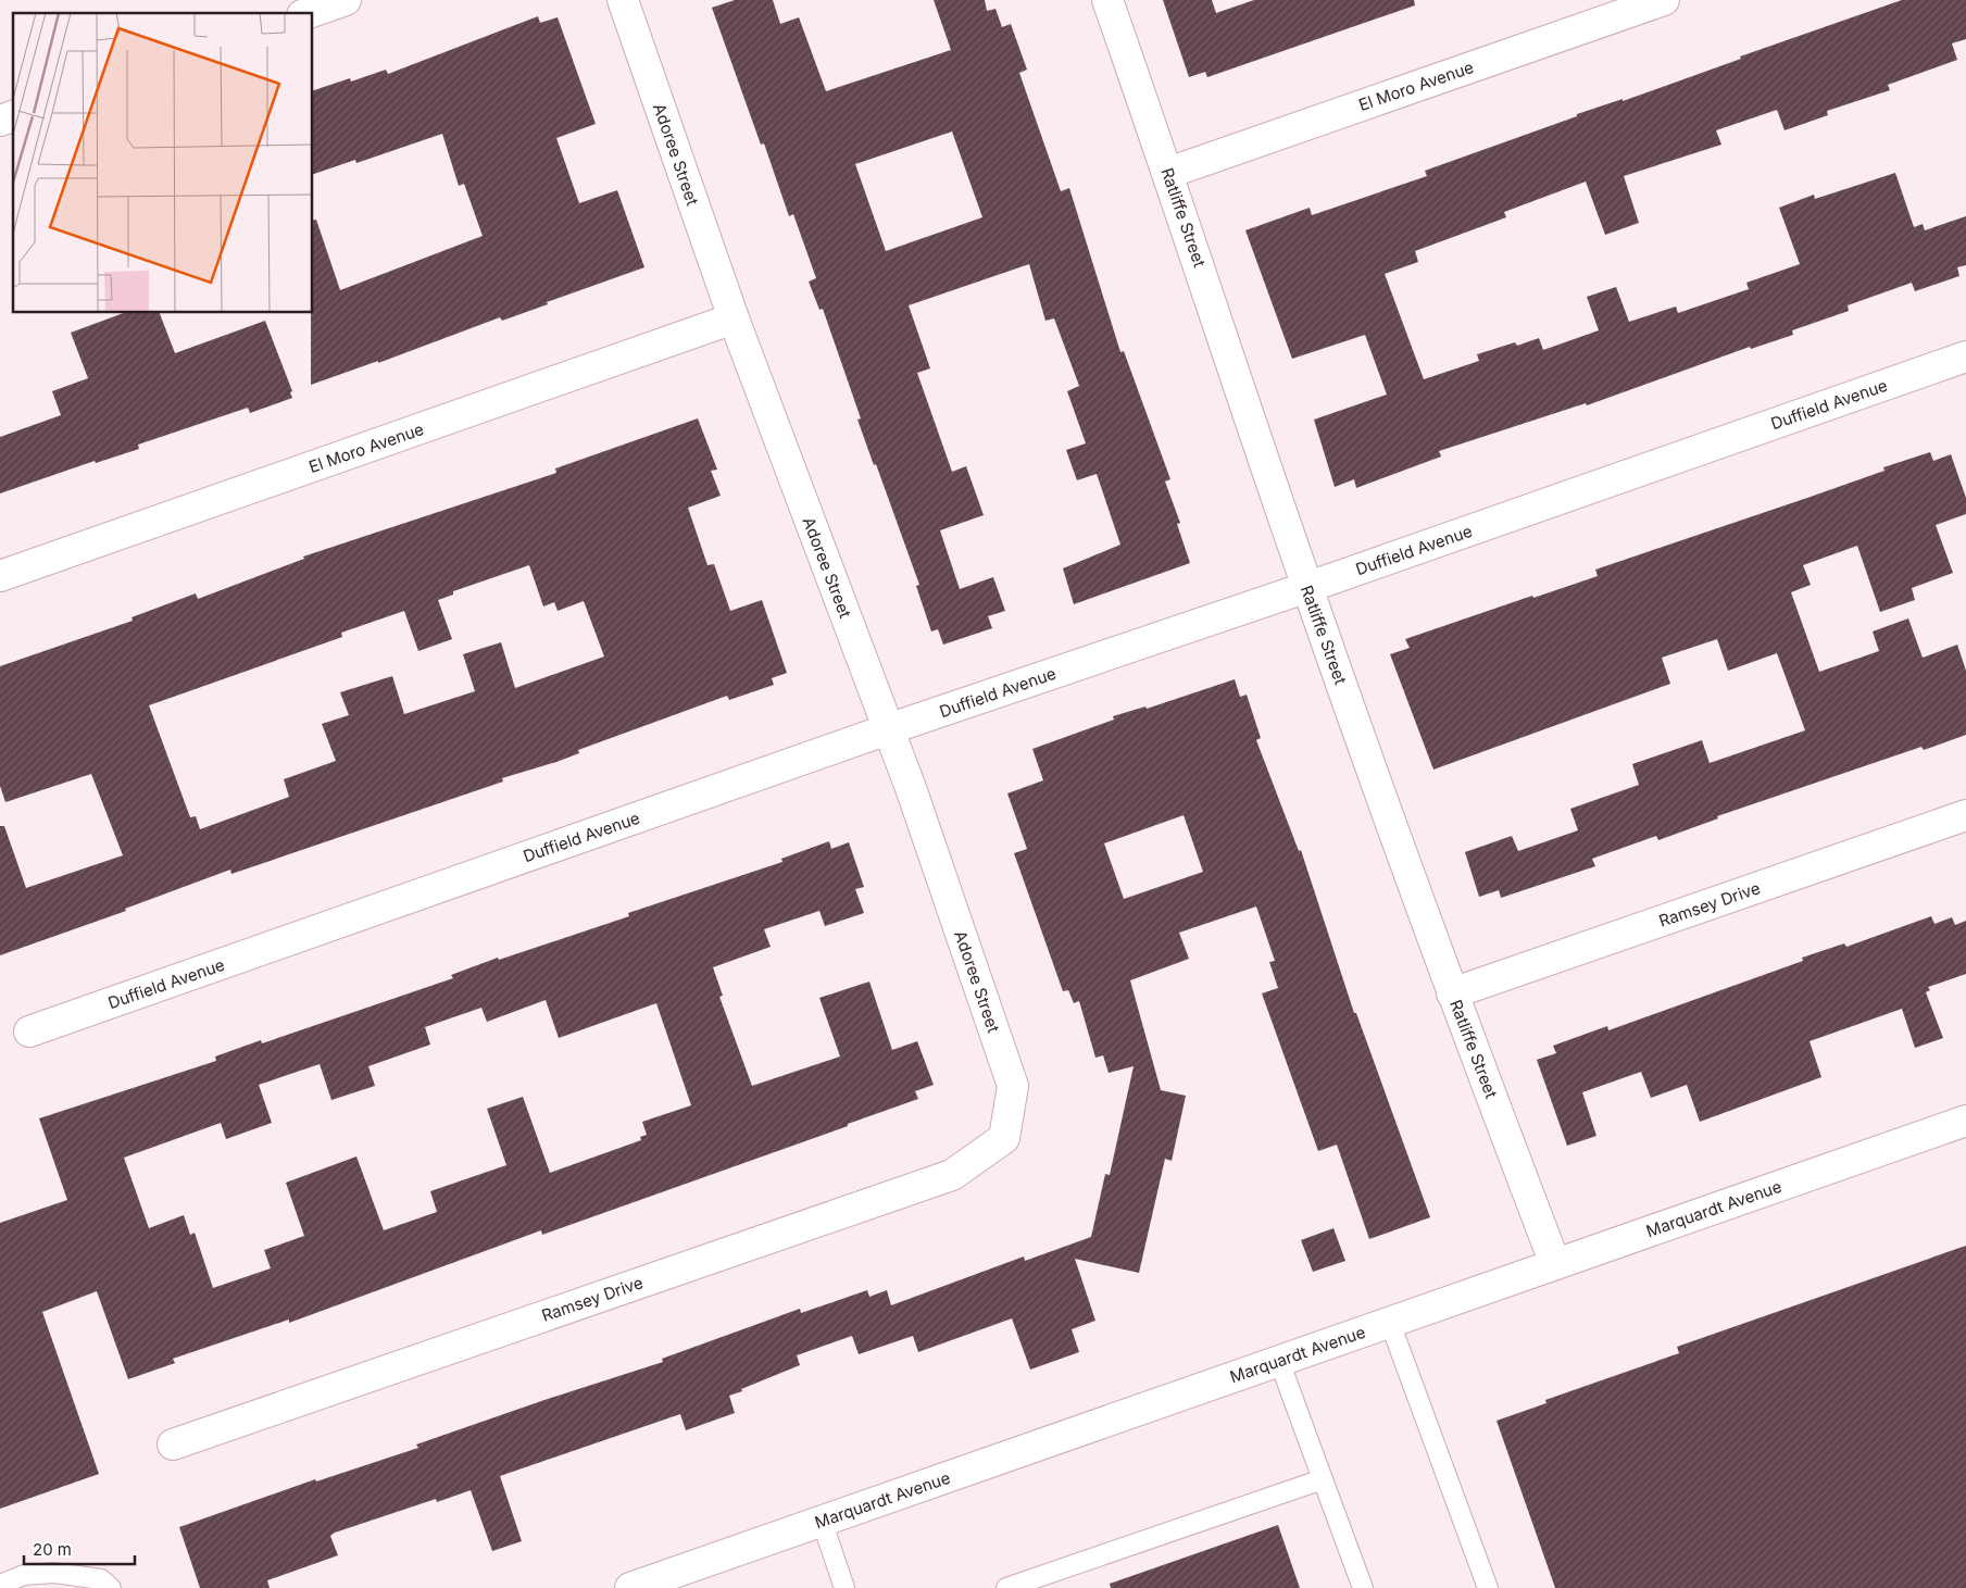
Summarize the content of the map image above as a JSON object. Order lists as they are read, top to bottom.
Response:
{
  "streets": {
    "street": [
      "El Moro Avenue",
      "Adoree Street",
      "Ratliffe Street",
      "Duffield Avenue",
      "Ramsey Drive",
      "Marquardt Avenue"
    ]
  },
  "crossings": [
    ["El Moro Avenue", "Adoree Street"],
    ["El Moro Avenue", "Ratliffe Street"],
    ["Adoree Street", "Duffield Avenue"],
    ["Adoree Street", "Ramsey Drive"],
    ["Ratliffe Street", "Duffield Avenue"],
    ["Ratliffe Street", "Ramsey Drive"],
    ["Ratliffe Street", "Marquardt Avenue"]
  ],
  "scale_bar": "20 m"
}
